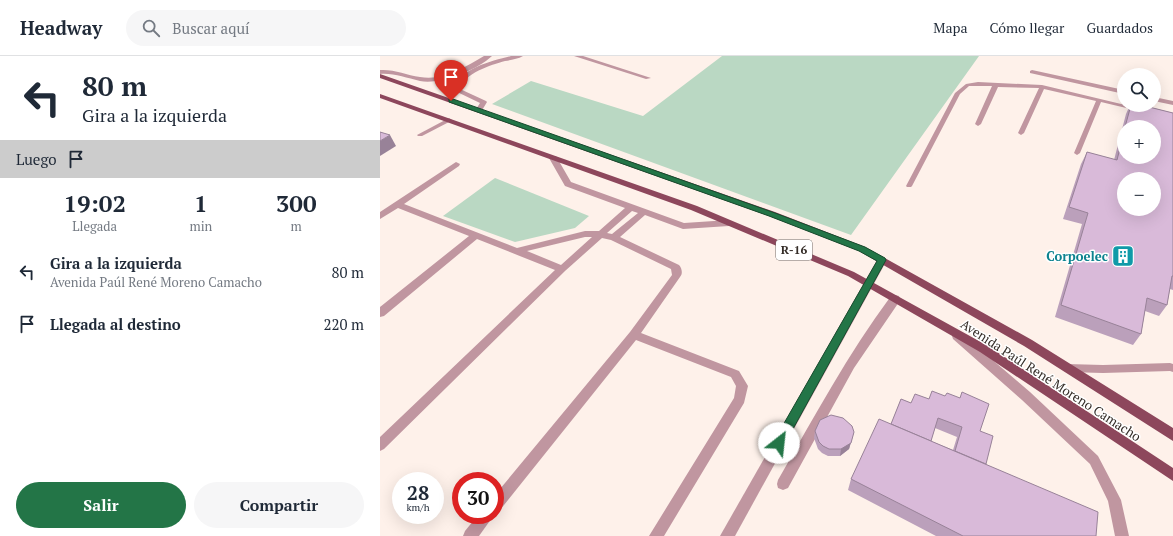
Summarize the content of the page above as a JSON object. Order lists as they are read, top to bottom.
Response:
{
  "streets": {
    "main road": ["R-16", "Avenida Paúl René Moreno Camacho"]
  },
  "places": {
    "building": ["Corpoelec"]
  },
  "page": {
    "header": "Headway",
    "search": "Buscar aquí",
    "nav": ["Mapa", "Cómo llegar", "Guardados"],
    "turn": ["80 m", "Gira a la izquierda"],
    "map_buttons": ["+", "−"],
    "then": "Luego",
    "eta": [
      "19:02",
      "Llegada",
      "1",
      "min",
      "300",
      "m"
    ],
    "list": [
      {
        "name": "Gira a la izquierda",
        "note": "Avenida Paúl René Moreno Camacho",
        "value": "80 m"
      },
      {
        "name": "Llegada al destino",
        "value": "220 m"
      }
    ],
    "speed": "28 km/h",
    "limit": "30",
    "buttons": ["Salir", "Compartir"]
  }
}
